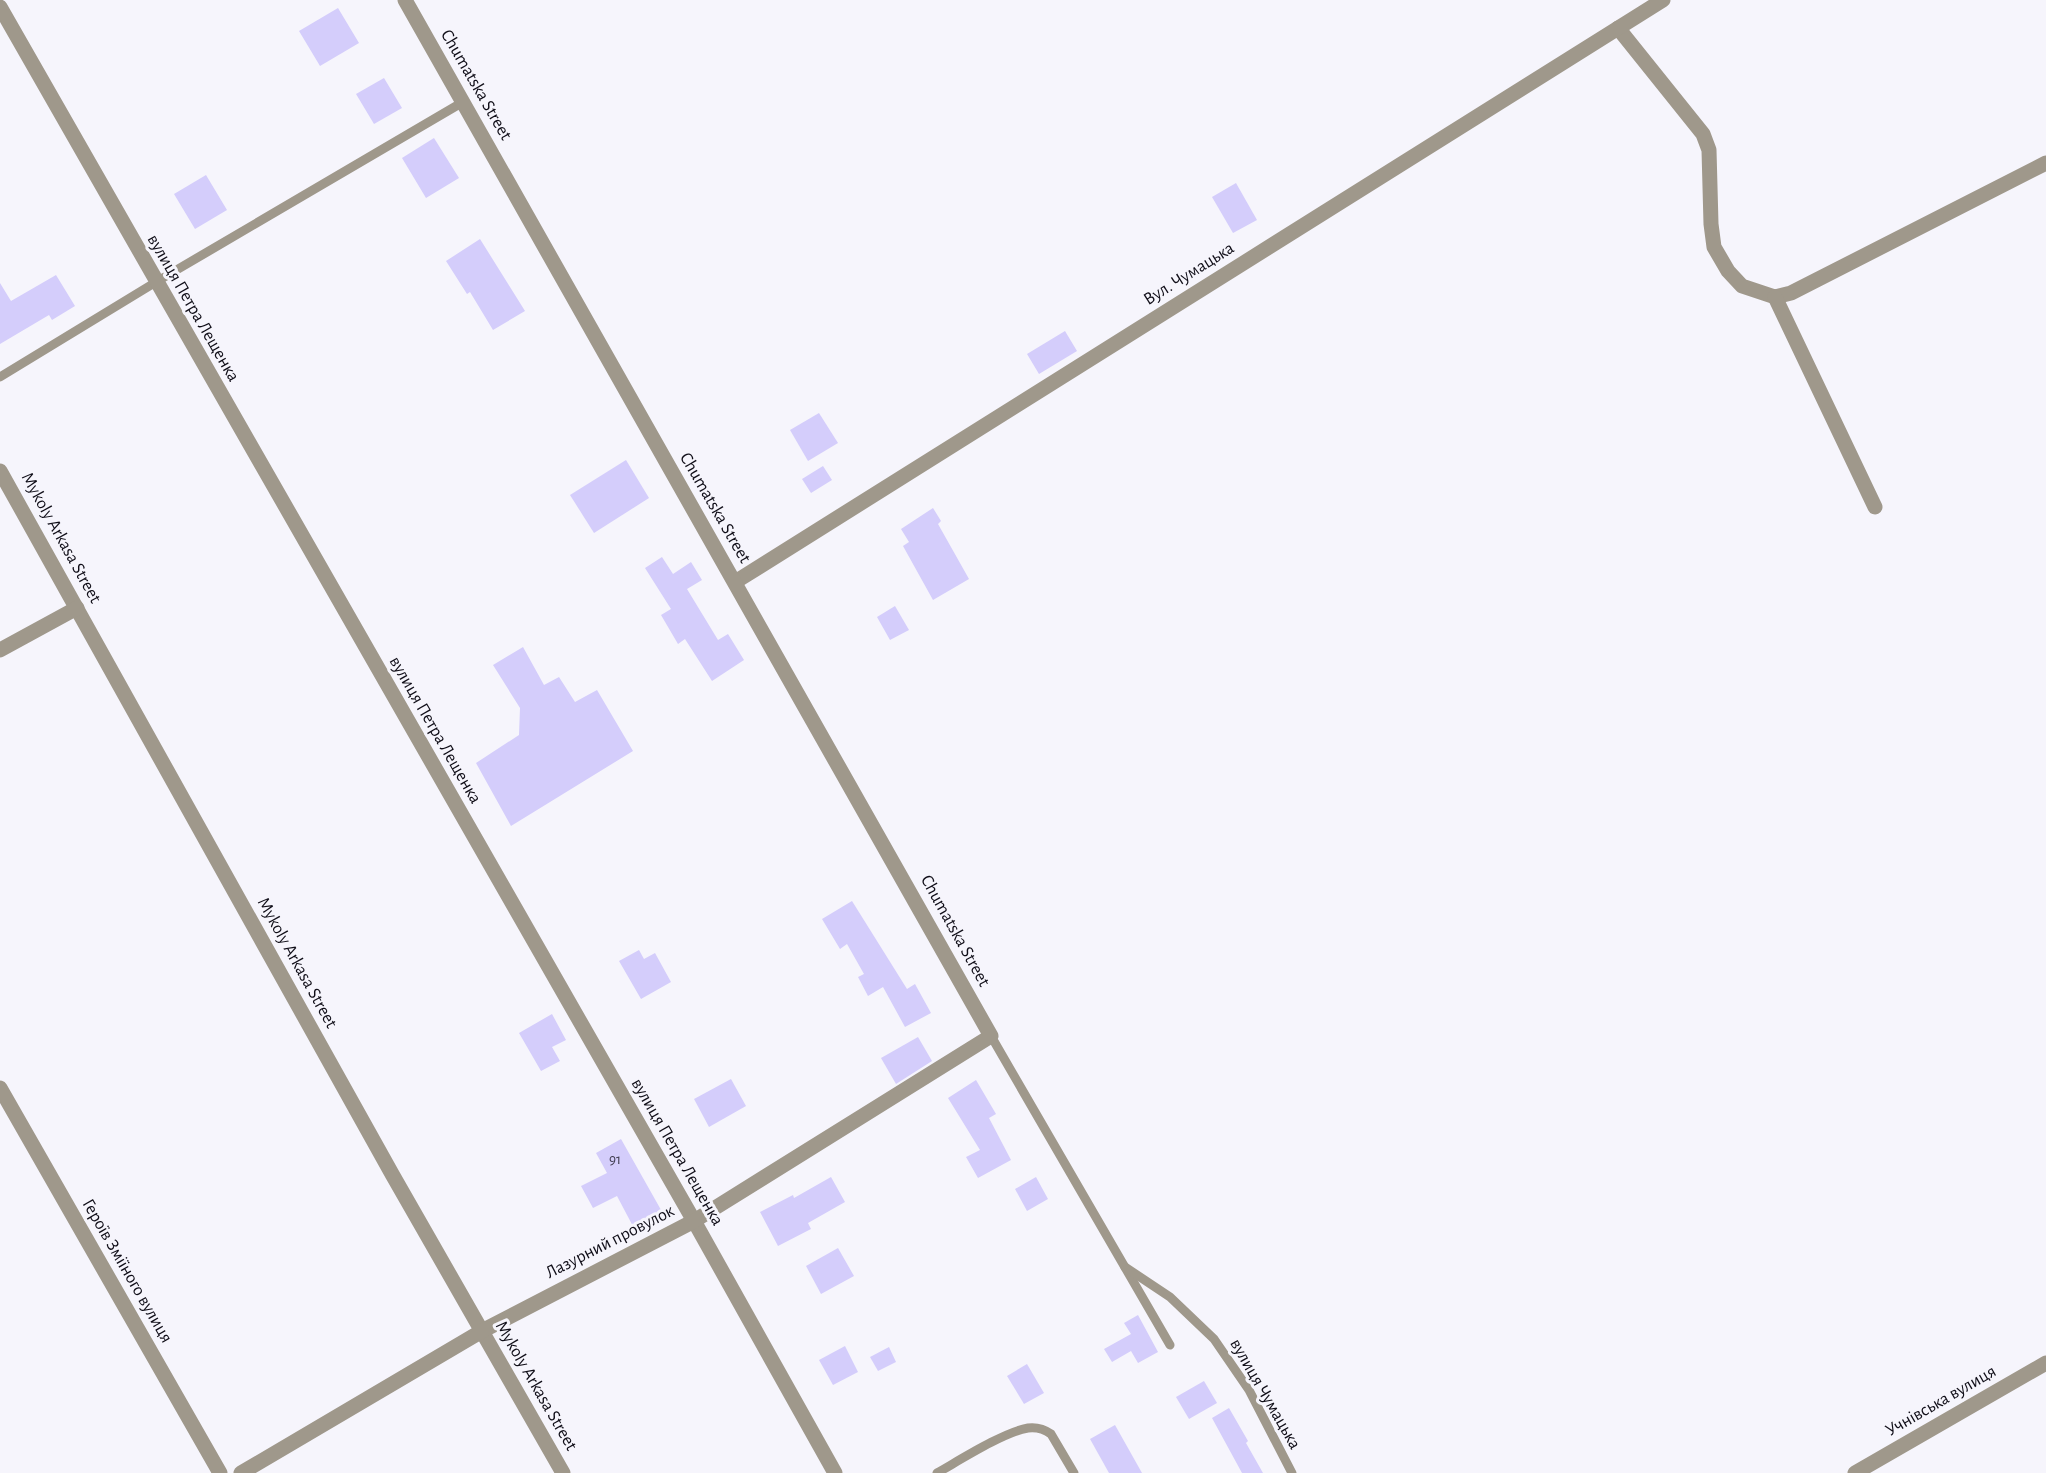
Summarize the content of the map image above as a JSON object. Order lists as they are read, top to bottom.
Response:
{
  "streets": {
    "street": [
      "Chumatska Street",
      "Вул. Чумацька",
      "вулиця Петра Лещенка",
      "Mykoly Arkasa Street",
      "Лазурний провулок",
      "Героїв Зміїного вулиця",
      "Учнівська вулиця"
    ],
    "lane": ["вулиця Чумацька"]
  },
  "crossings": [
    ["Chumatska Street", "Вул. Чумацька"],
    ["Chumatska Street", "Лазурний провулок"],
    ["вулиця Петра Лещенка", "Лазурний провулок"],
    ["Mykoly Arkasa Street", "Лазурний провулок"]
  ],
  "house_numbers": ["91"]
}
